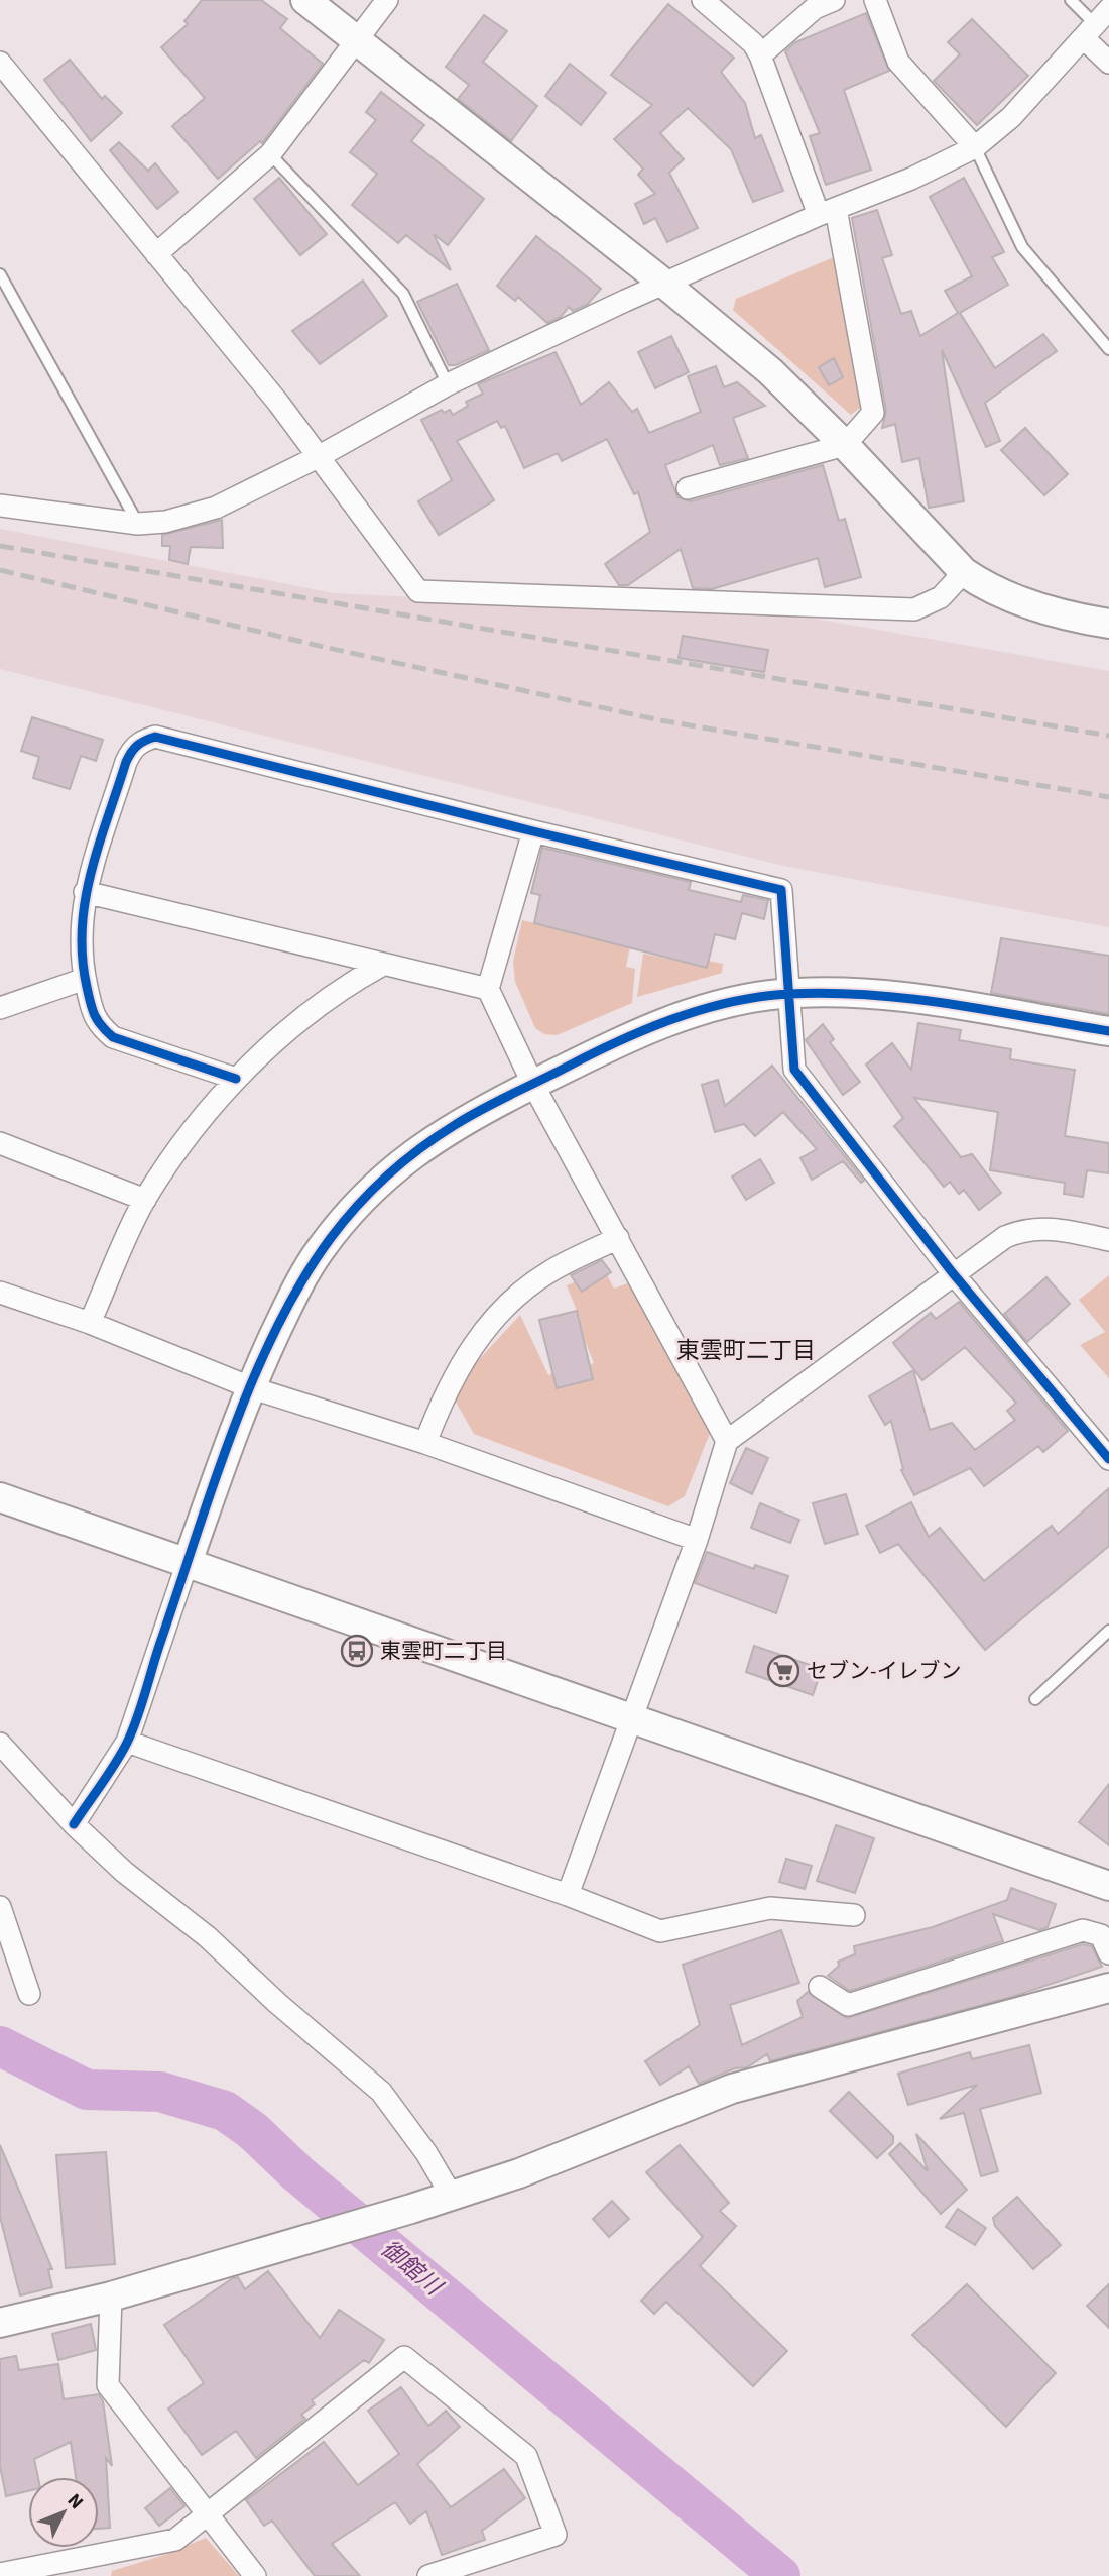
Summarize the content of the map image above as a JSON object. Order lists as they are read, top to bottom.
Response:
{
  "districts": ["東雲町二丁目"],
  "water": ["御館川"],
  "places": {
    "bus stop": ["東雲町二丁目"],
    "supermarket": ["セブン-イレブン"]
  },
  "north": "top right"
}
